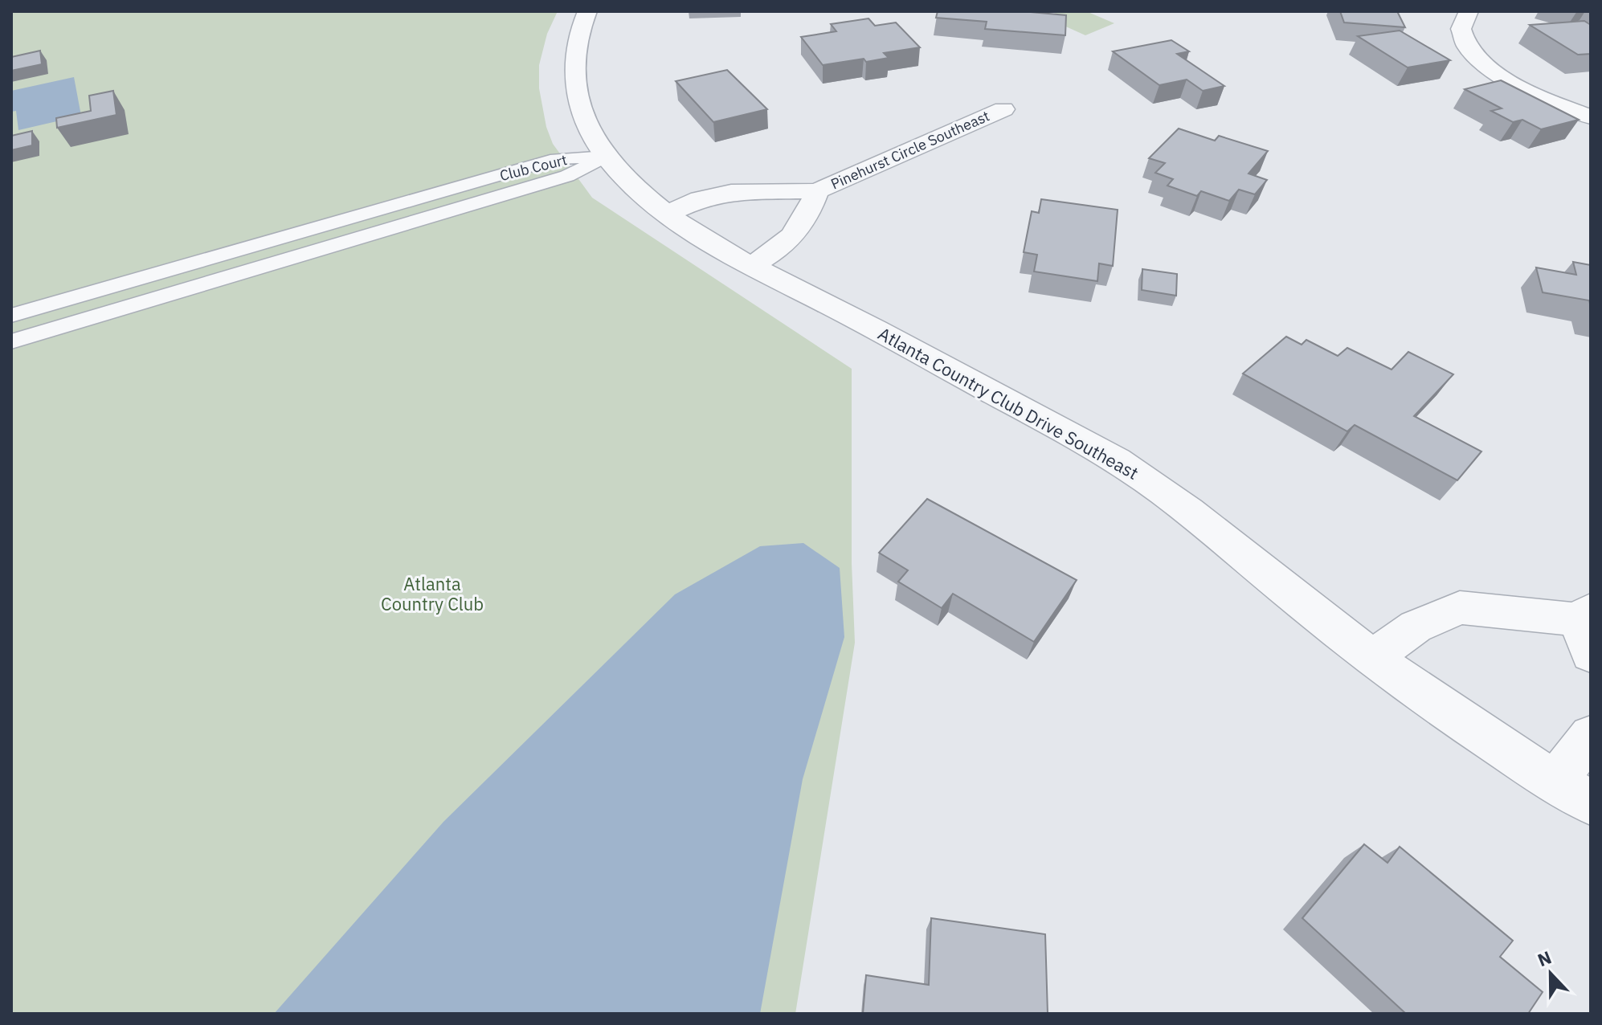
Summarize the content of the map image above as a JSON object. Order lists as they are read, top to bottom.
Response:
{
  "streets": {
    "street": ["Pinehurst Circle Southeast", "Atlanta Country Club Drive Southeast"],
    "lane": ["Club Court"]
  },
  "crossings": [
    ["Pinehurst Circle Southeast", "Atlanta Country Club Drive Southeast"],
    ["Club Court", "Atlanta Country Club Drive Southeast"]
  ],
  "parks": ["Atlanta Country Club"],
  "north": "top"
}
